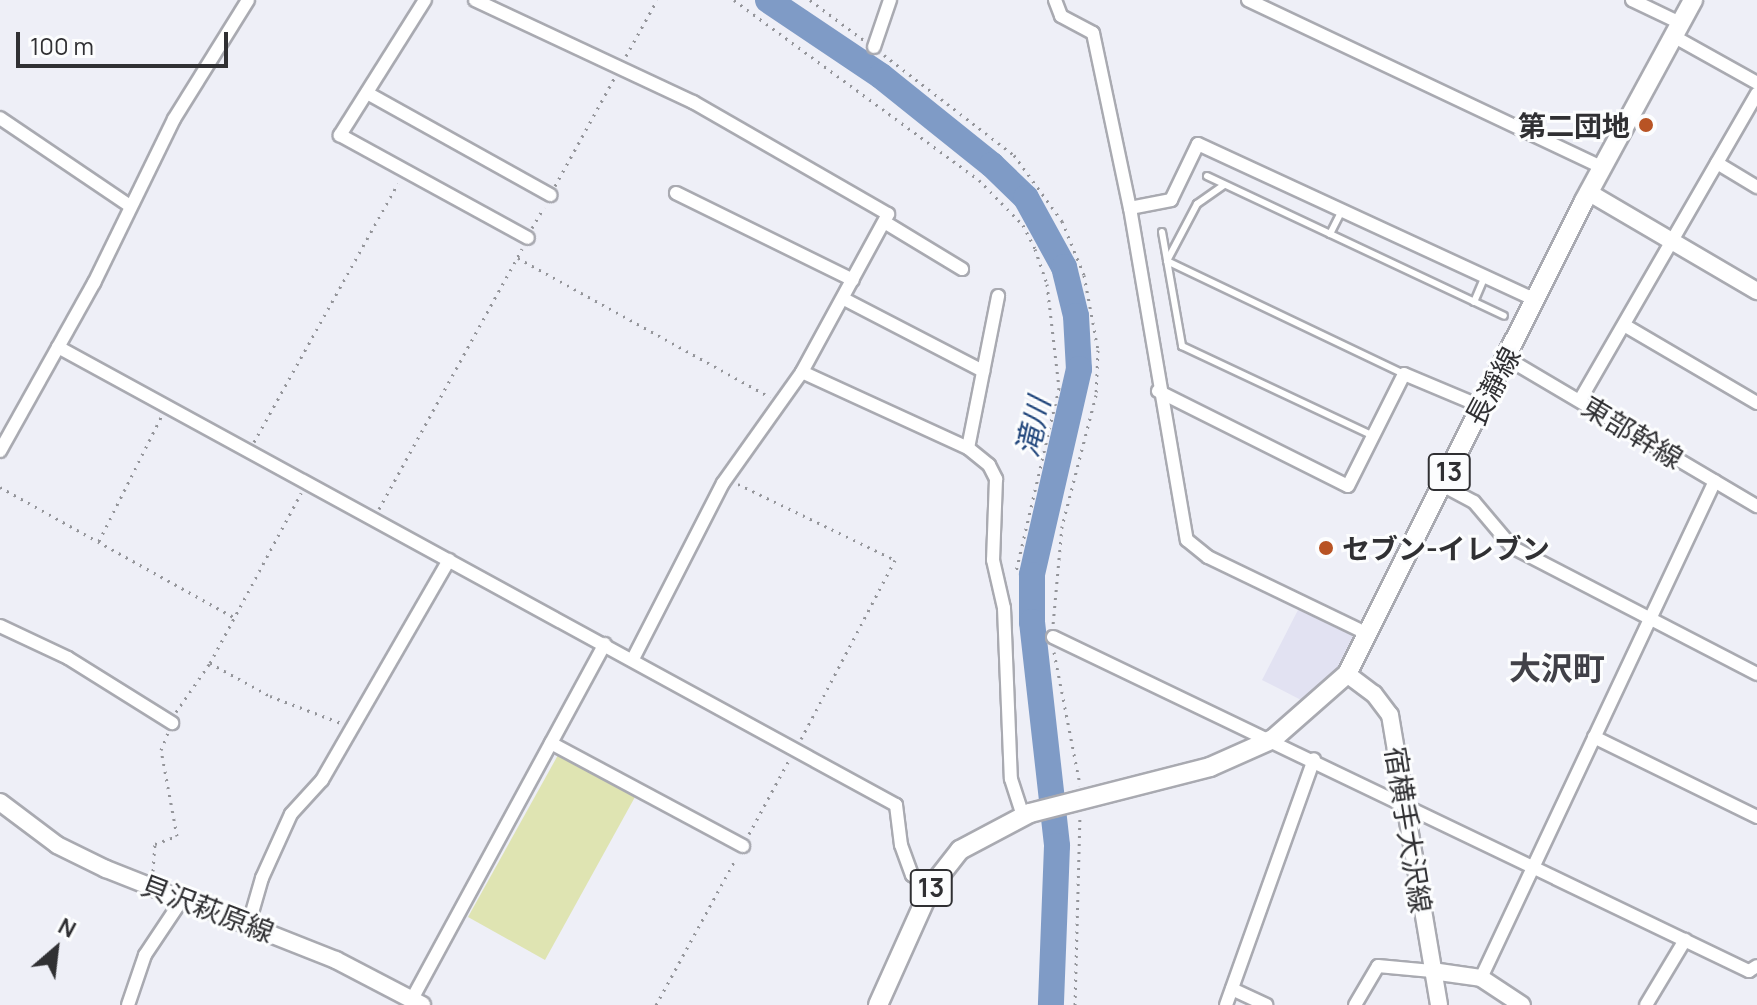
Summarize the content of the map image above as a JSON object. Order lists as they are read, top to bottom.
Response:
{
  "streets": {
    "main road": ["長瀞線", "13"],
    "street": ["東部幹線", "宿横手大沢線", "貝沢萩原線"]
  },
  "crossings": [
    ["長瀞線", "東部幹線"],
    ["長瀞線", "13"],
    ["長瀞線", "宿横手大沢線"]
  ],
  "districts": ["大沢町"],
  "water": ["滝川"],
  "places": ["第二団地", "セブン-イレブン"],
  "scale_bar": "100 m",
  "north": "top right"
}
